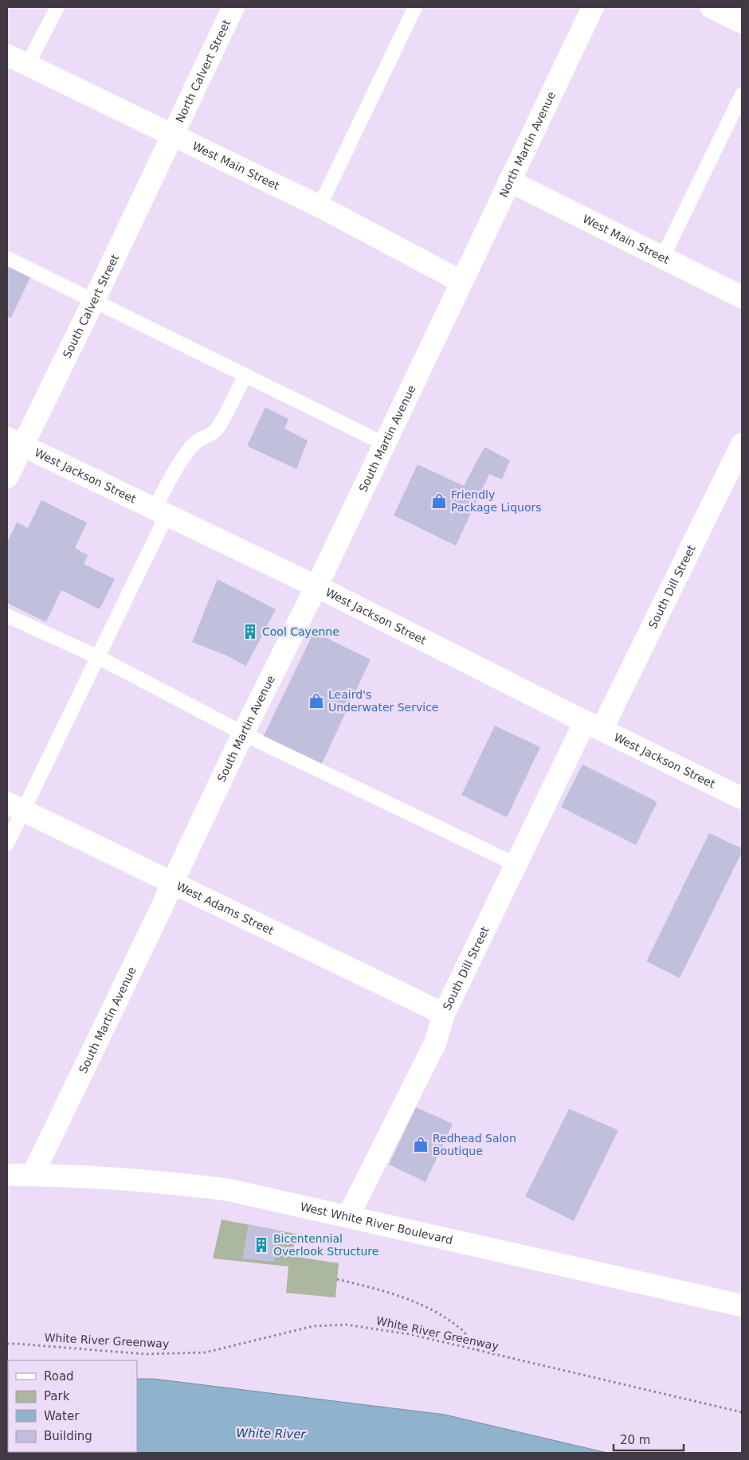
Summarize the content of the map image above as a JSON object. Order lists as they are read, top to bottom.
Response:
{
  "streets": {
    "street": [
      "North Calvert Street",
      "North Martin Avenue",
      "West Main Street",
      "South Calvert Street",
      "South Martin Avenue",
      "West Jackson Street",
      "South Dill Street",
      "West Adams Street",
      "West White River Boulevard"
    ],
    "path": ["White River Greenway"]
  },
  "crossings": [
    ["North Calvert Street", "West Main Street"],
    ["North Calvert Street", "South Calvert Street"],
    ["North Martin Avenue", "West Main Street"],
    ["North Martin Avenue", "South Martin Avenue"],
    ["West Main Street", "South Calvert Street"],
    ["West Main Street", "South Martin Avenue"],
    ["South Calvert Street", "West Jackson Street"],
    ["South Martin Avenue", "West Jackson Street"],
    ["South Martin Avenue", "West Adams Street"],
    ["South Martin Avenue", "West White River Boulevard"],
    ["West Jackson Street", "South Dill Street"],
    ["South Dill Street", "West Adams Street"],
    ["South Dill Street", "West White River Boulevard"]
  ],
  "water": ["White River"],
  "places": {
    "shop": ["Friendly Package Liquors", "Leaird's Underwater Service", "Redhead Salon Boutique"],
    "building": ["Cool Cayenne", "Bicentennial Overlook Structure"]
  },
  "legend": [
    "Road",
    "Park",
    "Water",
    "Building"
  ],
  "scale_bar": "20 m"
}
